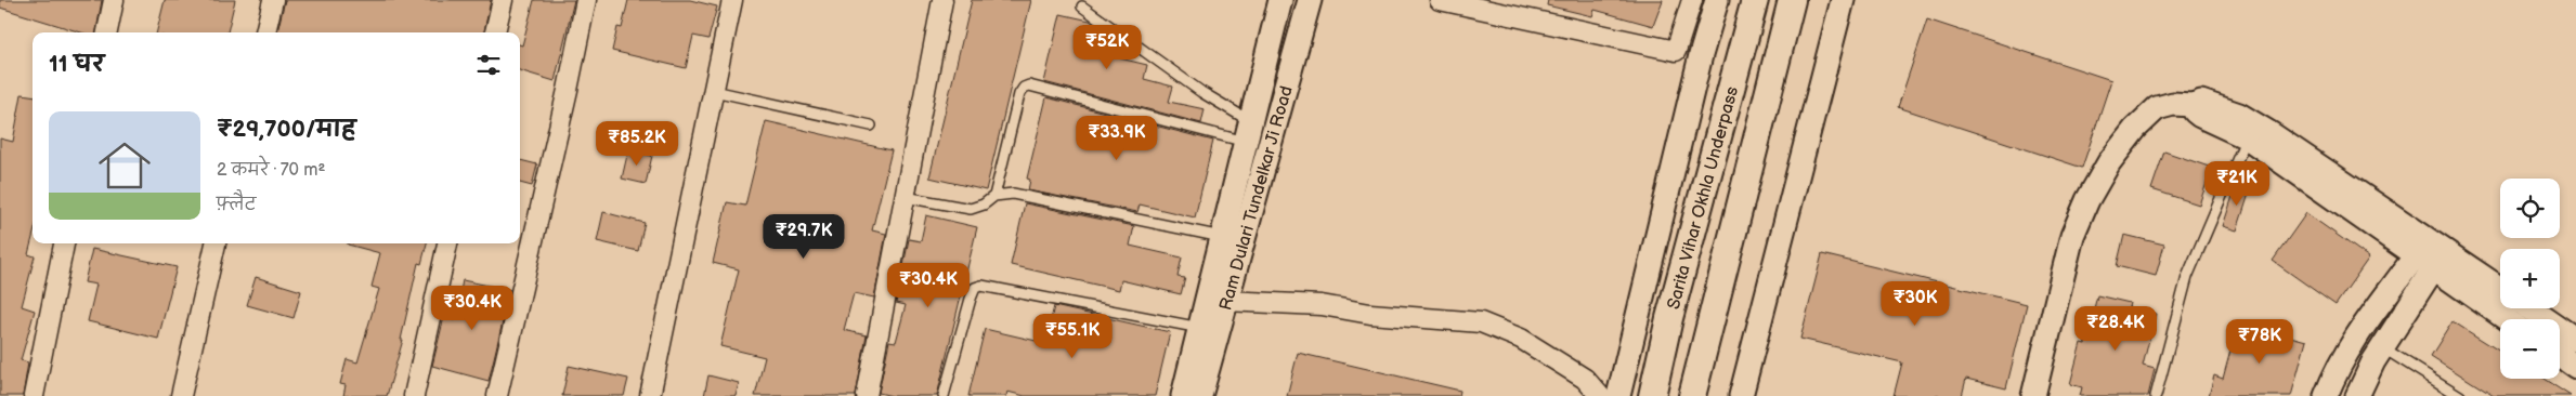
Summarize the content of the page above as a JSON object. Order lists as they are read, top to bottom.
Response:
{
  "streets": {
    "main road": ["Sarita Vihar Okhla Underpass"],
    "street": ["Ram Dulari Tundelkar Ji Road"]
  },
  "page": {
    "price": [
      "₹52K",
      "₹33.9K",
      "₹85.2K",
      "₹21K",
      "₹29.7K",
      "₹30.4K",
      "₹30K",
      "₹30.4K",
      "₹28.4K",
      "₹55.1K",
      "₹78K"
    ],
    "heading": "11 घर",
    "list": [
      {
        "name": "₹29,700/माह",
        "note": "2 कमरे · 70 m² · फ़्लैट"
      }
    ],
    "map_buttons": ["+", "−"]
  }
}
